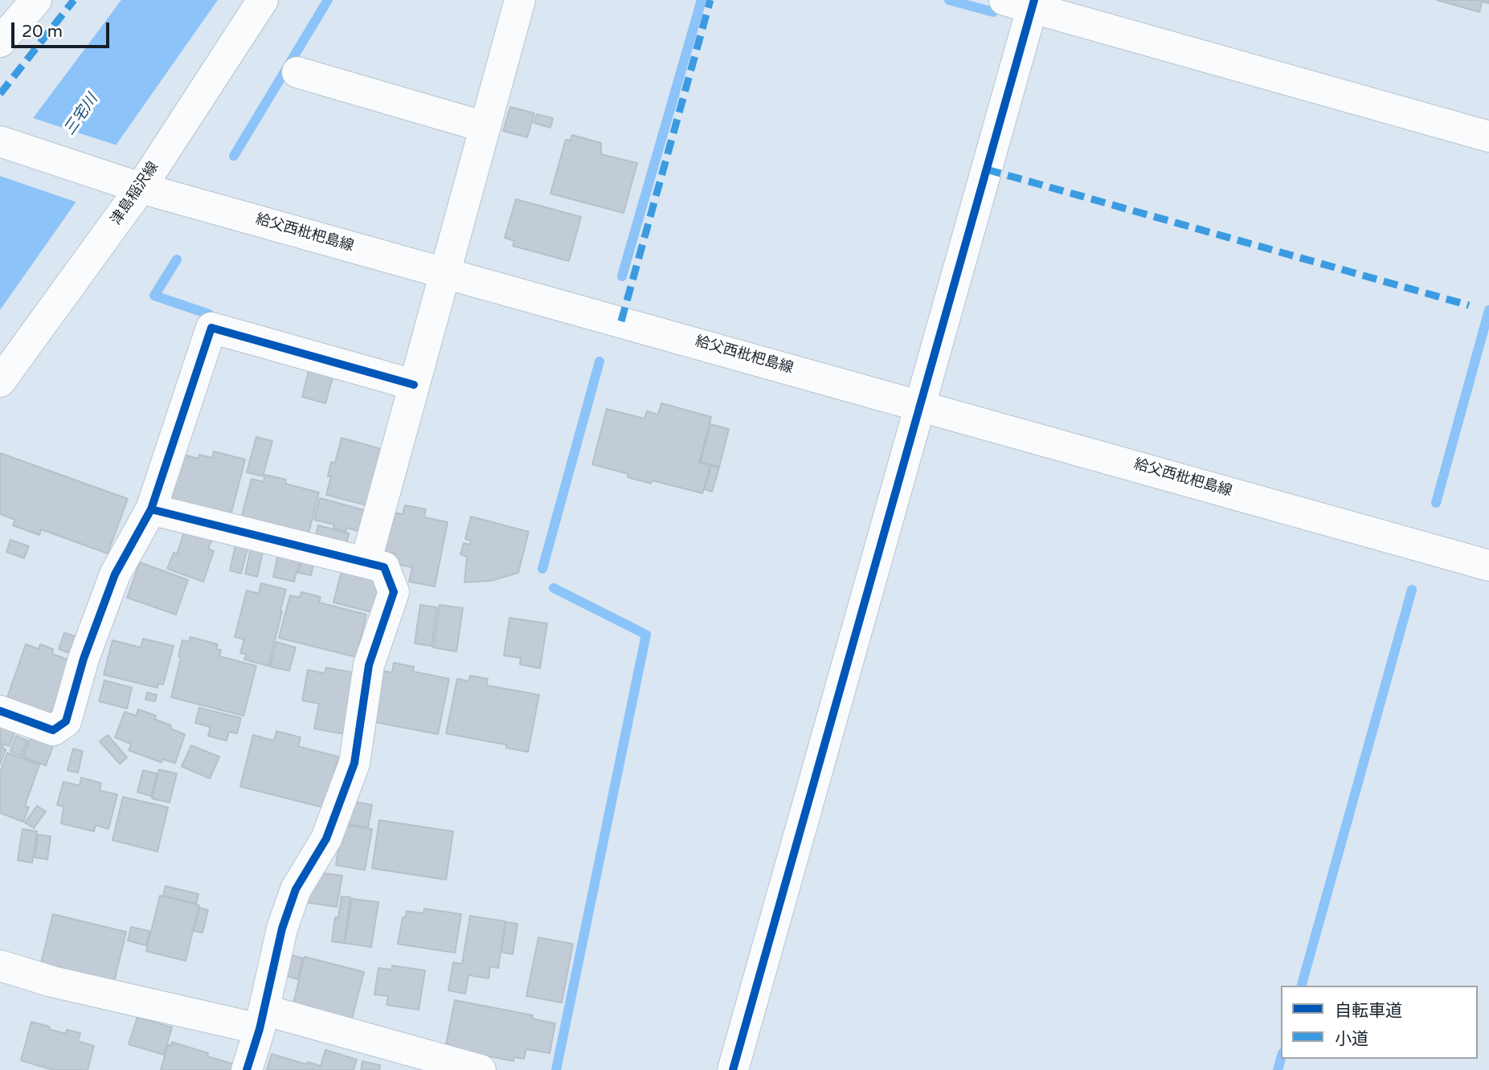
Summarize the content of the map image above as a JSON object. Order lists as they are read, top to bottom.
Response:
{
  "streets": {
    "street": ["津島稲沢線", "給父西枇杷島線"]
  },
  "crossings": [
    ["津島稲沢線", "給父西枇杷島線"]
  ],
  "water": ["三宅川"],
  "legend": ["自転車道", "小道"],
  "scale_bar": "20 m"
}
